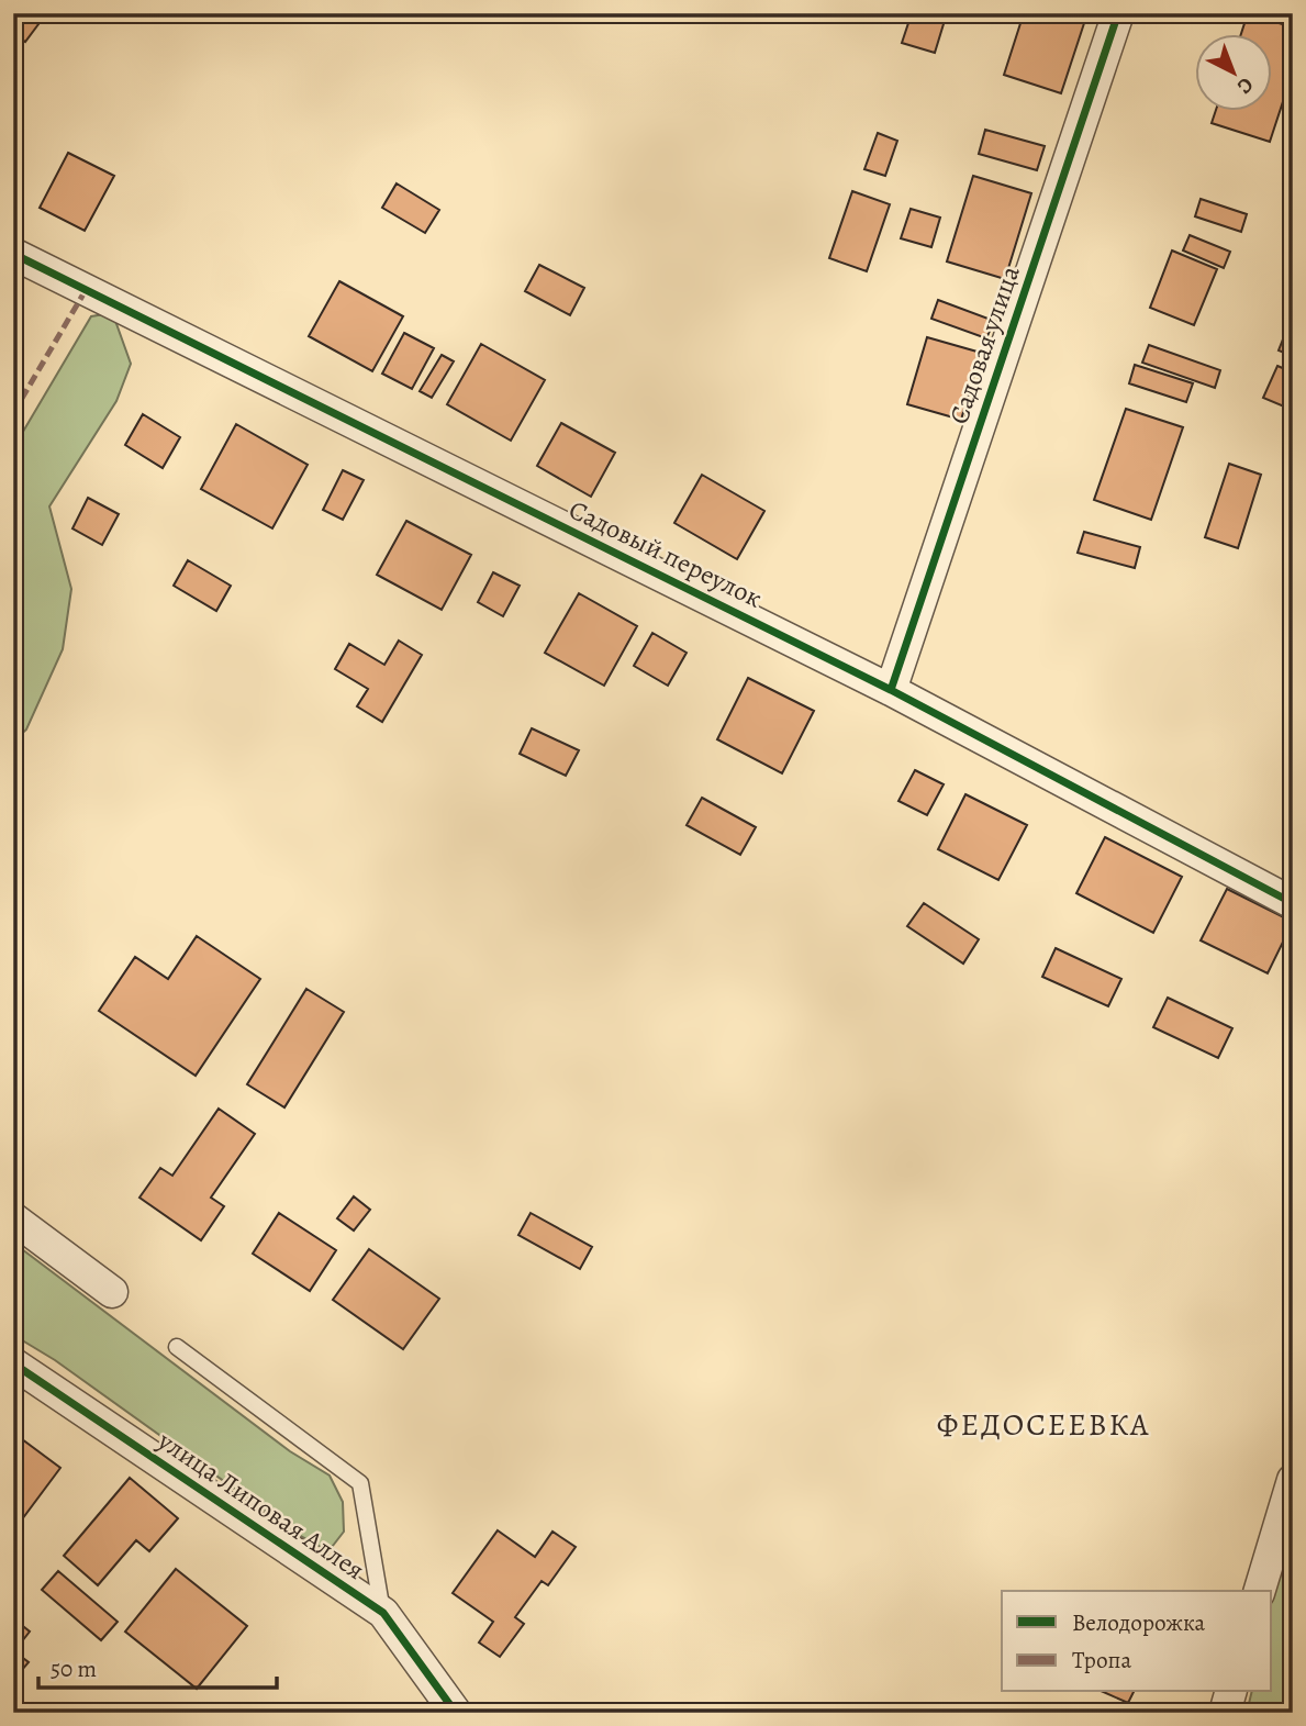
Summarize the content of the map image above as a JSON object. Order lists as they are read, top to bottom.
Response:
{
  "streets": {
    "street": ["Садовая улица", "Садовый переулок", "улица Липовая Аллея"]
  },
  "crossings": [
    ["Садовая улица", "Садовый переулок"]
  ],
  "districts": ["ФЕДОСЕЕВКА"],
  "legend": ["Велодорожка", "Тропа"],
  "scale_bar": "50 m",
  "north": "bottom right"
}
